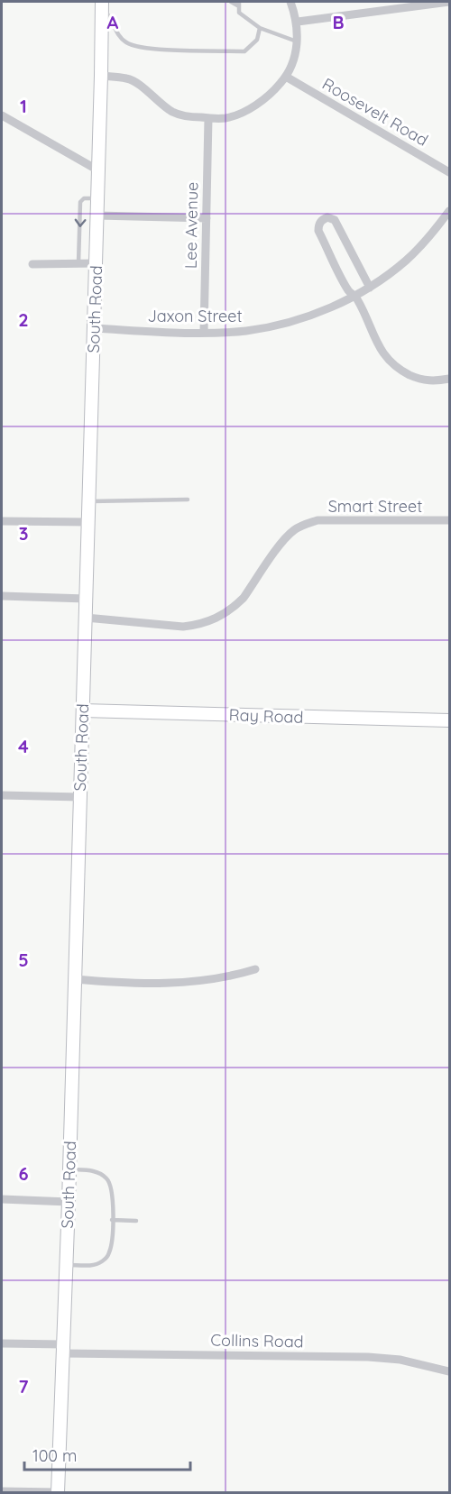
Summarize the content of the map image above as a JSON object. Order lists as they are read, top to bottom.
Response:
{
  "streets": {
    "street": [
      "Roosevelt Road",
      "Lee Avenue",
      "South Road",
      "Jaxon Street",
      "Smart Street",
      "Ray Road",
      "Collins Road"
    ]
  },
  "crossings": [
    ["Lee Avenue", "Jaxon Street"],
    ["South Road", "Jaxon Street"],
    ["South Road", "Smart Street"],
    ["South Road", "Ray Road"],
    ["South Road", "Collins Road"]
  ],
  "scale_bar": "100 m",
  "grid": {
    "columns": ["A", "B"],
    "rows": [
      "1",
      "2",
      "3",
      "4",
      "5",
      "6",
      "7"
    ]
  }
}
